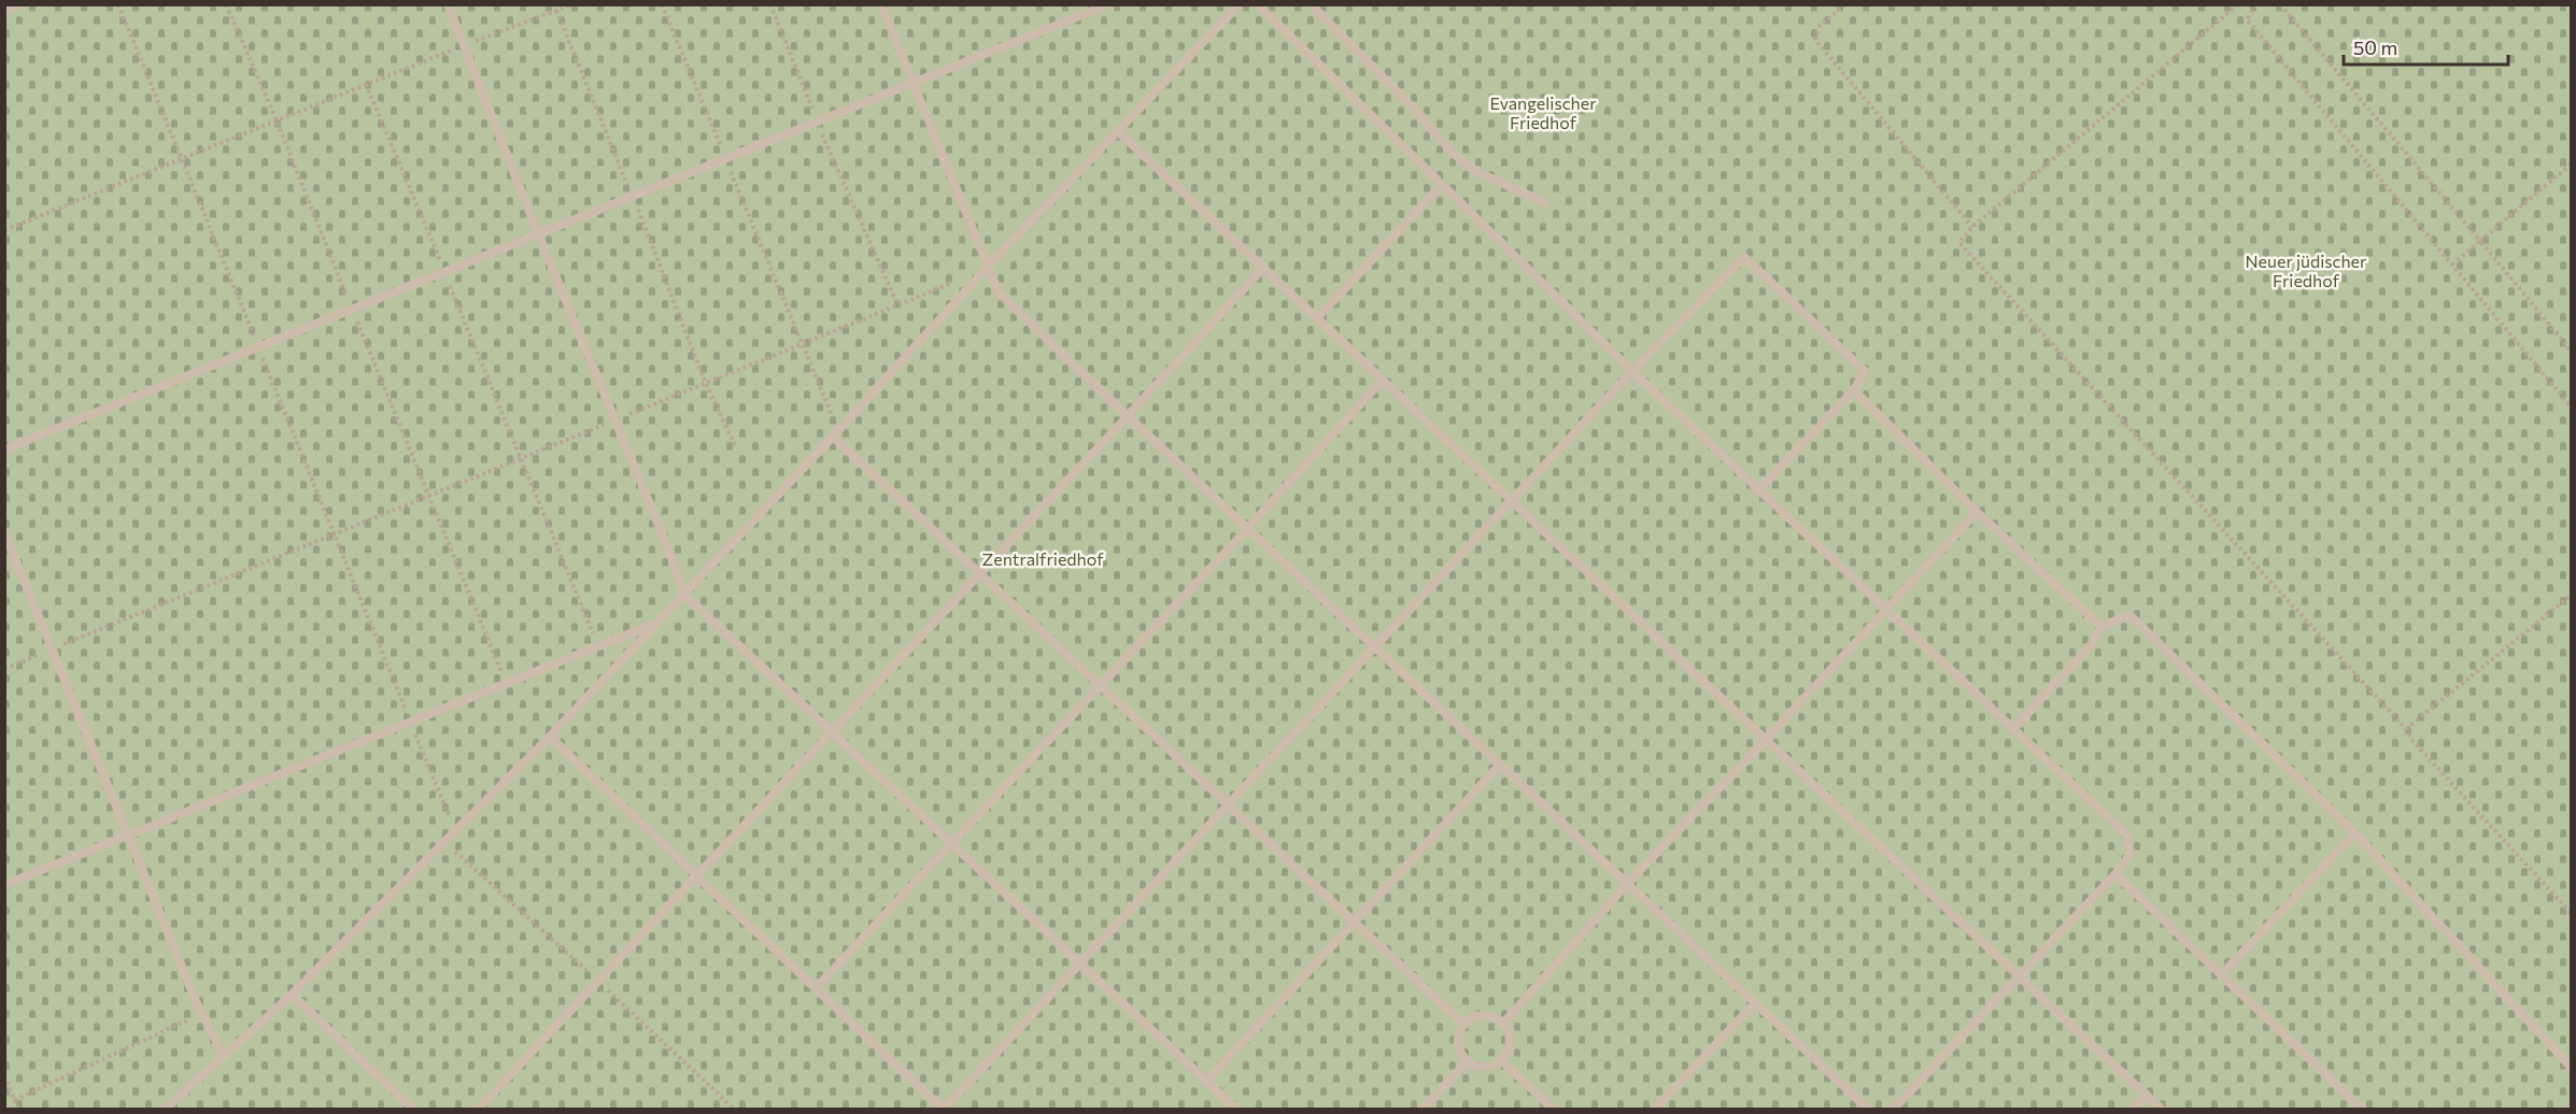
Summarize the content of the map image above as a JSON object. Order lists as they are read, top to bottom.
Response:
{
  "parks": ["Evangelischer Friedhof", "Neuer jüdischer Friedhof", "Zentralfriedhof"],
  "scale_bar": "50 m"
}
